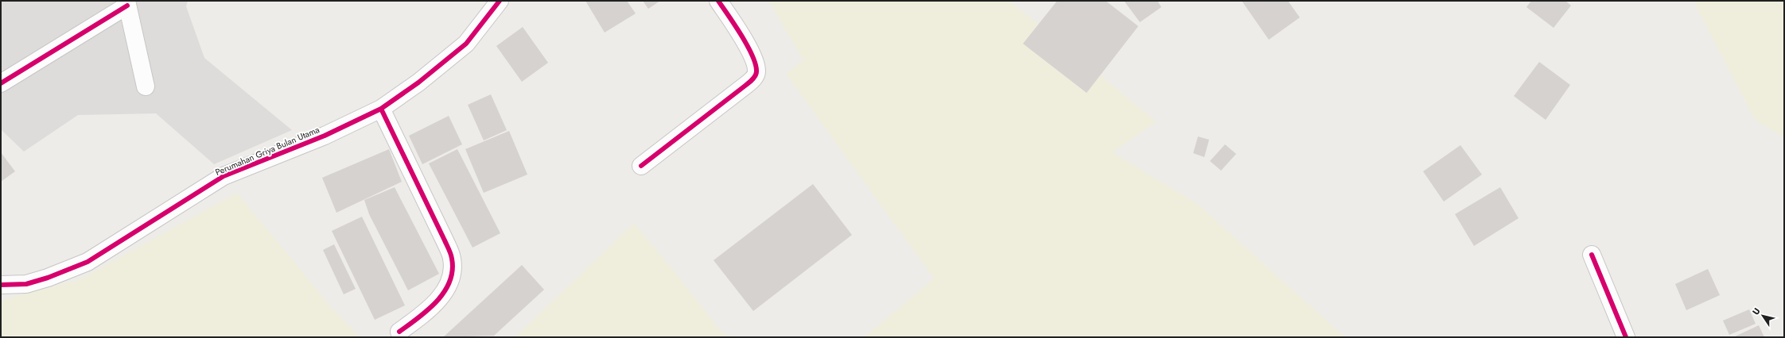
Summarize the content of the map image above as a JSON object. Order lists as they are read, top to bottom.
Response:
{
  "streets": {
    "street": ["Perumahan Griya Bulan Utama"]
  },
  "north": "top left"
}
